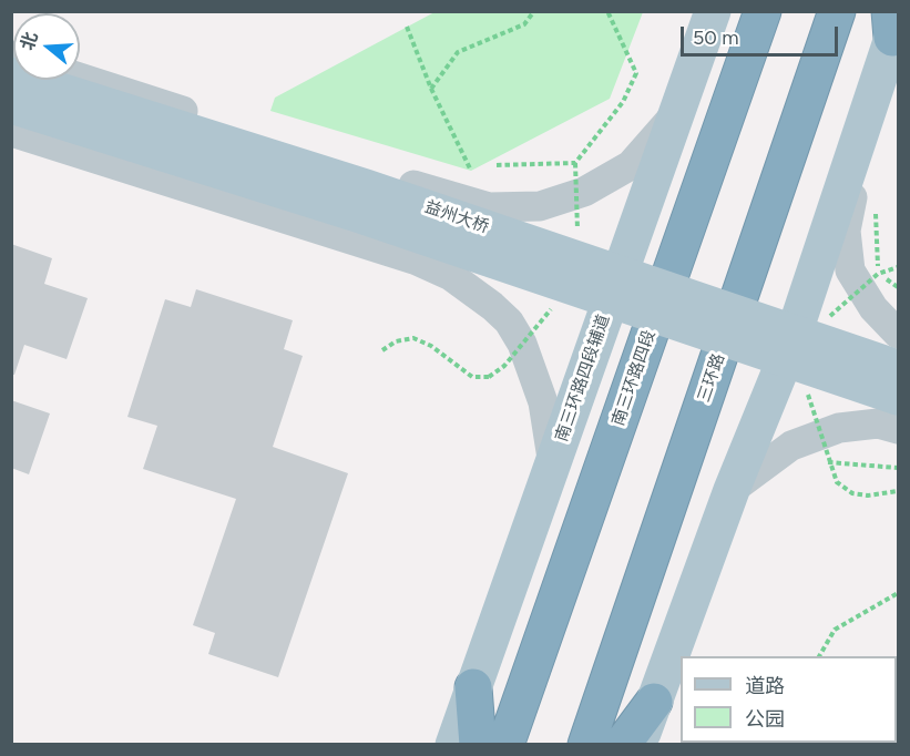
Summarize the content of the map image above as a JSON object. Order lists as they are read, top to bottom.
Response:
{
  "streets": {
    "highway": ["南三环路四段", "三环路"],
    "main road": ["益州大桥", "南三环路四段辅道"]
  },
  "legend": ["道路", "公园"],
  "scale_bar": "50 m",
  "north": "left"
}
